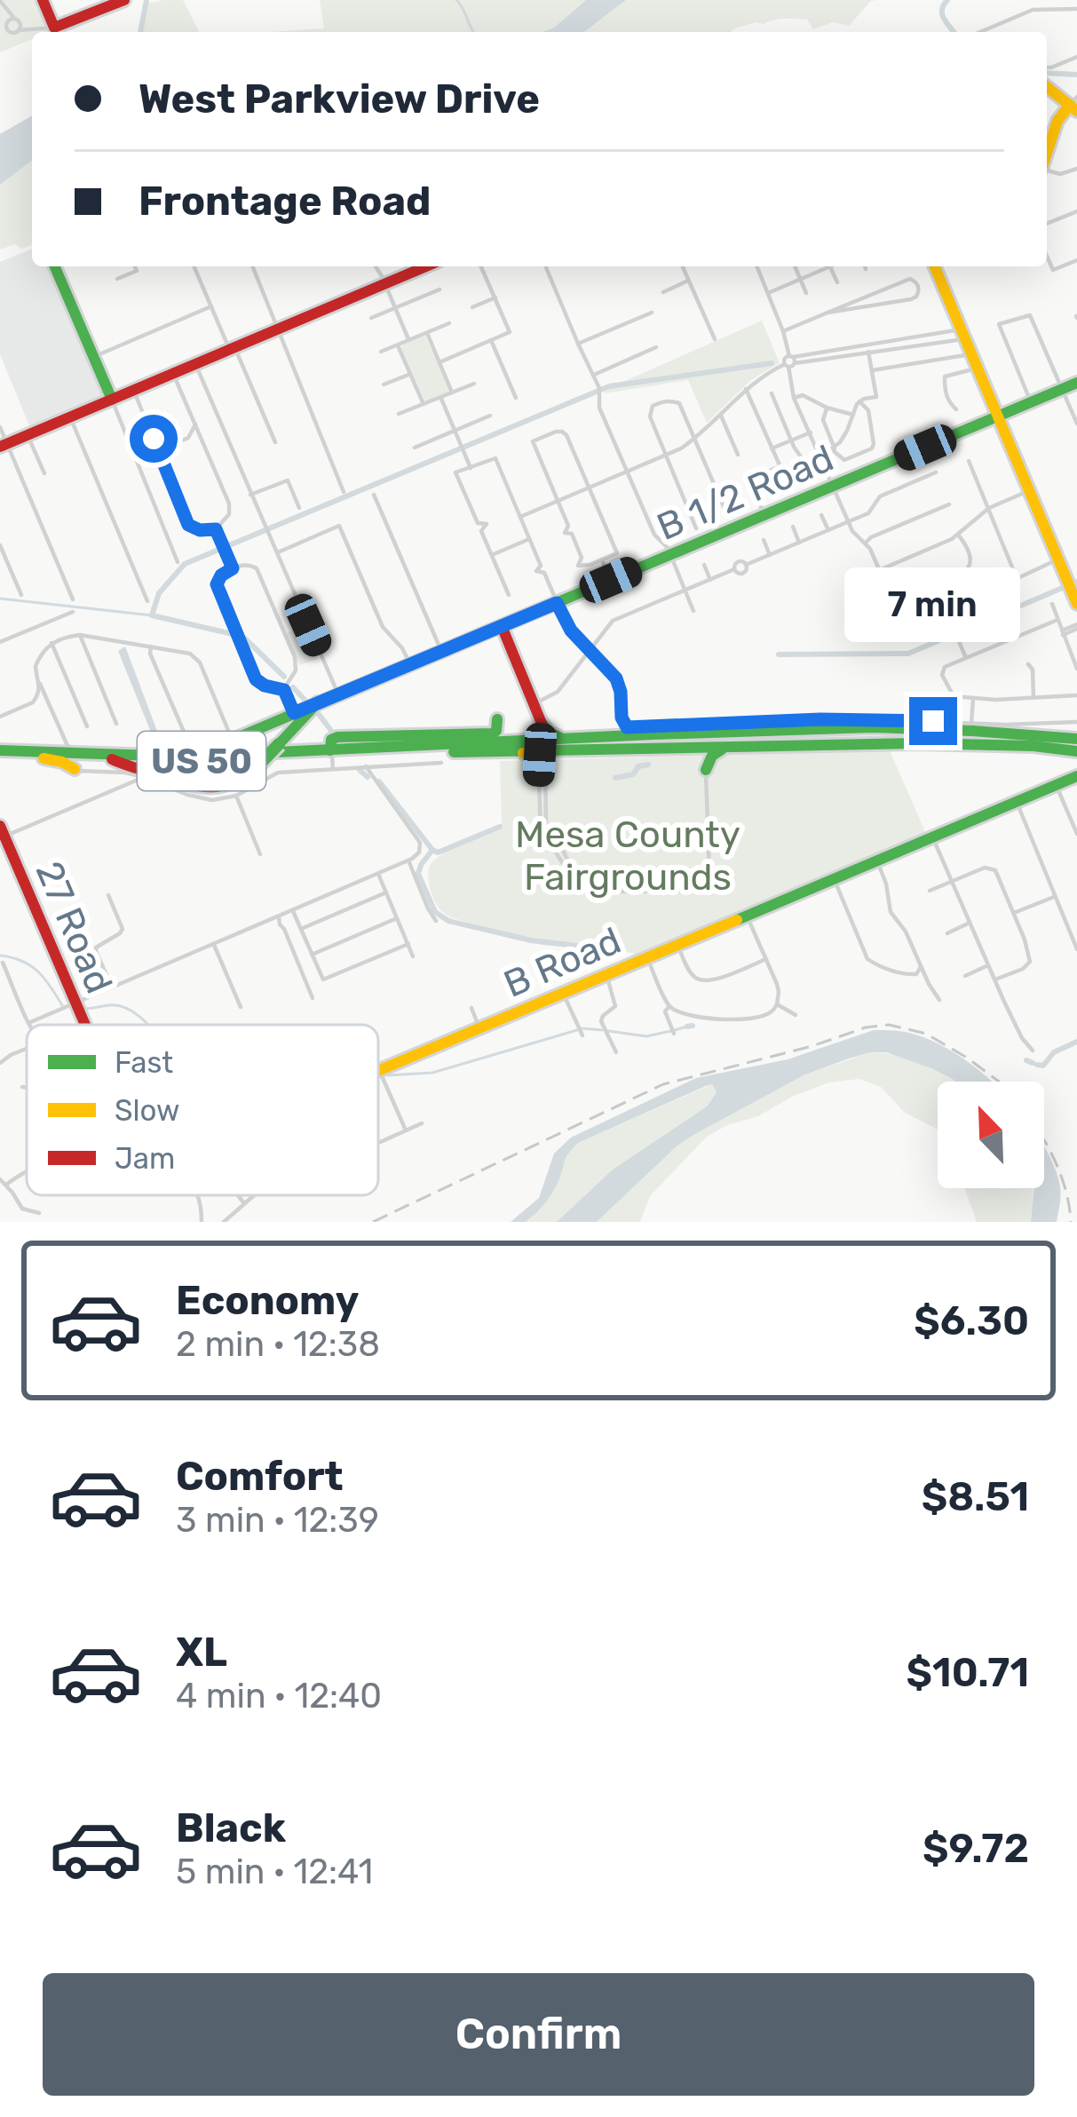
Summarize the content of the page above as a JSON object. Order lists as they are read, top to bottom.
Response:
{
  "streets": {
    "main road": [
      "B 1/2 Road",
      "US 50",
      "27 Road",
      "B Road"
    ]
  },
  "crossings": [
    ["B 1/2 Road", "US 50"]
  ],
  "parks": ["Mesa County Fairgrounds"],
  "legend": ["Fast", "Slow", "Jam"],
  "north": "top left",
  "page": {
    "banner": ["West Parkview Drive", "Frontage Road"],
    "bubble": "7 min",
    "list": [
      {
        "name": "Economy",
        "note": "2 min · 12:38",
        "value": "$6.30"
      },
      {
        "name": "Comfort",
        "note": "3 min · 12:39",
        "value": "$8.51"
      },
      {
        "name": "XL",
        "note": "4 min · 12:40",
        "value": "$10.71"
      },
      {
        "name": "Black",
        "note": "5 min · 12:41",
        "value": "$9.72"
      }
    ],
    "buttons": "Confirm"
  }
}
